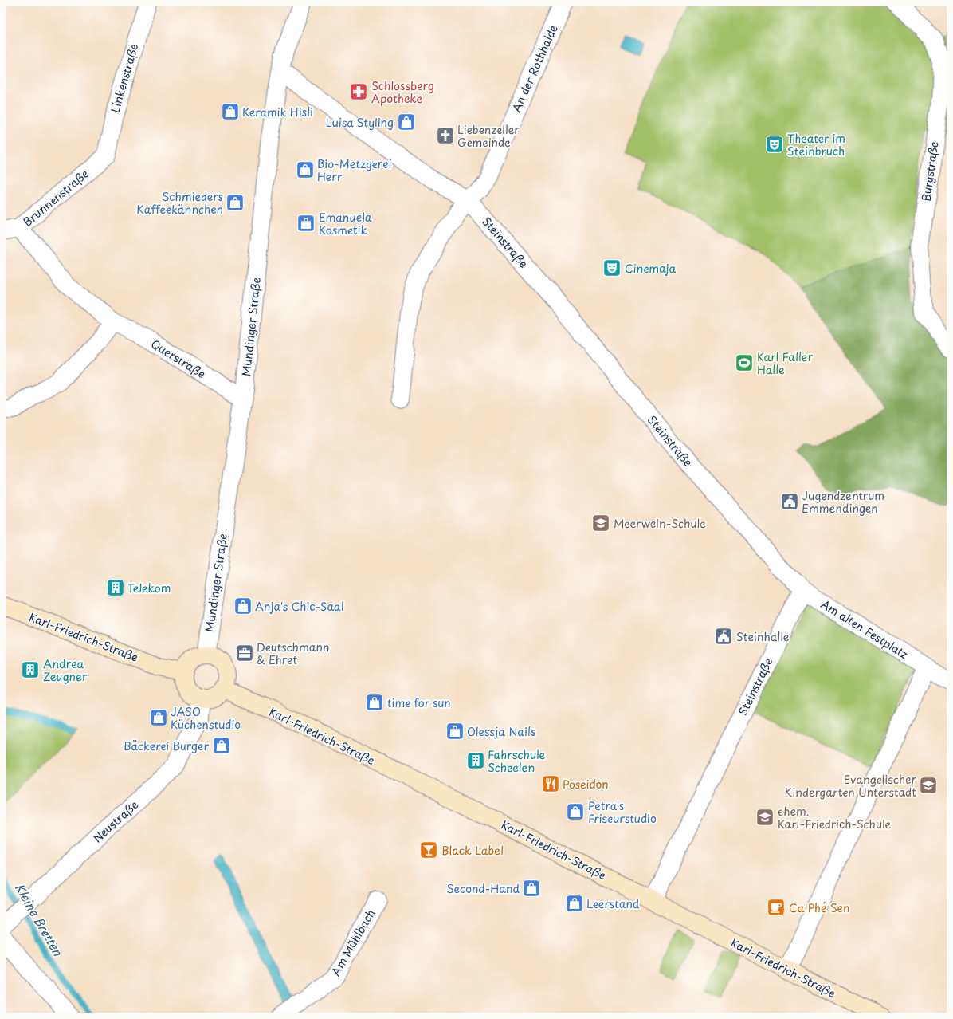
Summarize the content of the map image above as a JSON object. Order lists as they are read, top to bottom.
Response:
{
  "streets": {
    "street": [
      "An der Rothhalde",
      "Linkenstraße",
      "Burgstraße",
      "Brunnenstraße",
      "Steinstraße",
      "Mundinger Straße",
      "Querstraße",
      "Am alten Festplatz",
      "Karl-Friedrich-Straße",
      "Neustraße",
      "Am Mühlbach"
    ]
  },
  "crossings": [
    ["An der Rothhalde", "Steinstraße"],
    ["Linkenstraße", "Brunnenstraße"],
    ["Brunnenstraße", "Querstraße"],
    ["Steinstraße", "Mundinger Straße"],
    ["Steinstraße", "Am alten Festplatz"],
    ["Steinstraße", "Karl-Friedrich-Straße"],
    ["Mundinger Straße", "Querstraße"],
    ["Mundinger Straße", "Karl-Friedrich-Straße"],
    ["Mundinger Straße", "Neustraße"],
    ["Karl-Friedrich-Straße", "Neustraße"]
  ],
  "water": ["Kleine Bretten"],
  "places": {
    "pharmacy": ["Schlossberg Apotheke"],
    "shop": [
      "Keramik Hisli",
      "Luisa Styling",
      "Bio-Metzgerei Herr",
      "Schmieders Kaffeekännchen",
      "Emanuela Kosmetik",
      "Anja's Chic-Saal",
      "time for sun",
      "JASO Küchenstudio",
      "Olessja Nails",
      "Bäckerei Burger",
      "Petra's Friseurstudio",
      "Second-Hand",
      "Leerstand"
    ],
    "church": ["Liebenzeller Gemeinde"],
    "theatre": ["Theater im Steinbruch", "Cinemaja"],
    "sports": ["Karl Faller Halle"],
    "public building": ["Jugendzentrum Emmendingen", "Steinhalle"],
    "school or university": ["Meerwein-Schule", "Evangelischer Kindergarten Unterstadt", "ehem. Karl-Friedrich-Schule"],
    "building": ["Telekom", "Andrea Zeugner", "Fahrschule Scheelen"],
    "office": ["Deutschmann & Ehret"],
    "restaurant": ["Poseidon"],
    "bar": ["Black Label"],
    "cafe": ["Ca Phé Sen"]
  }
}
